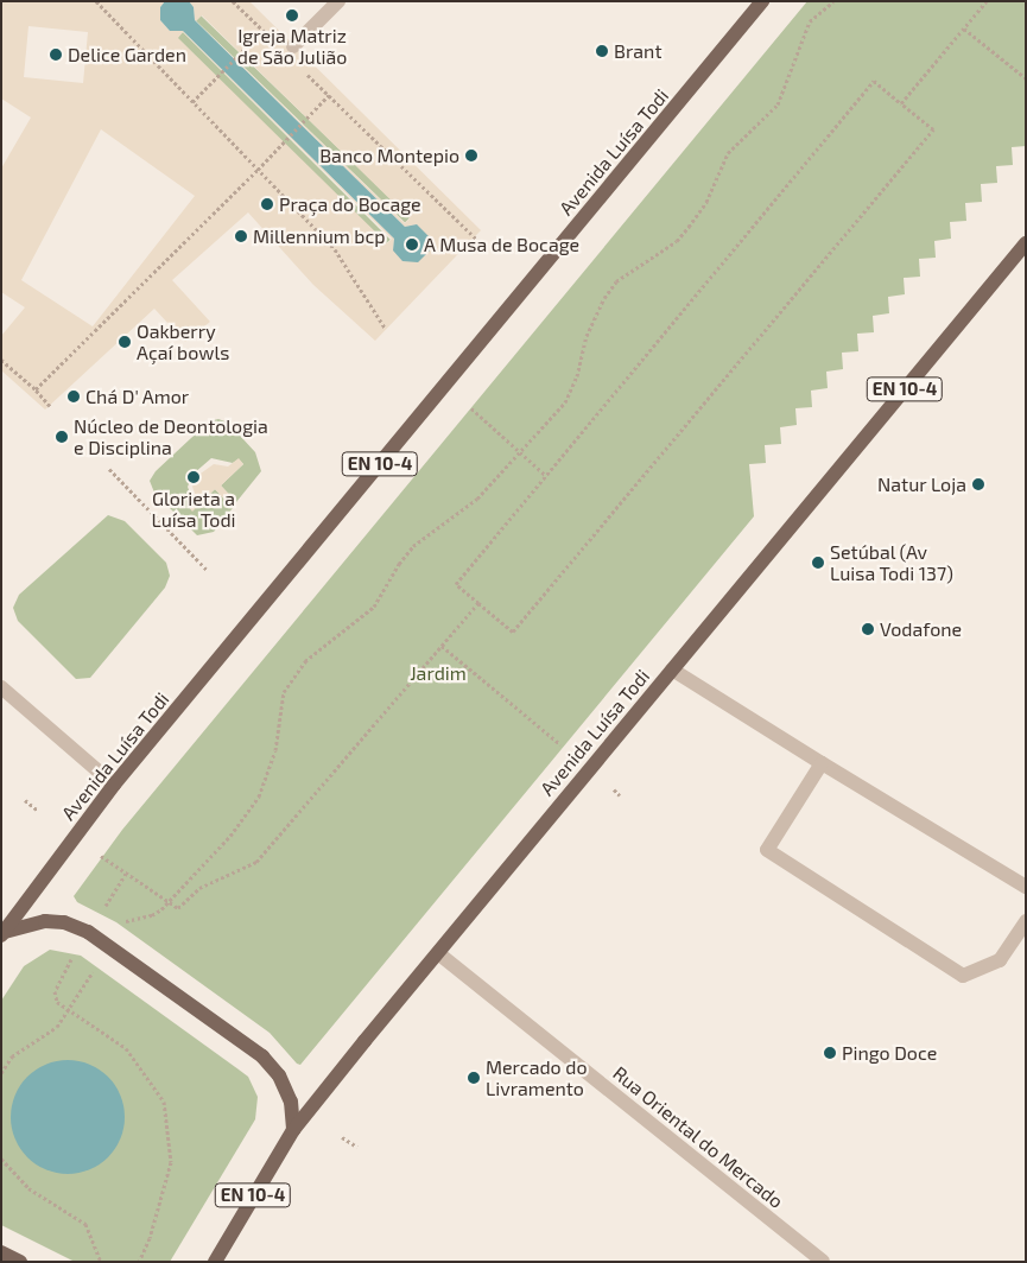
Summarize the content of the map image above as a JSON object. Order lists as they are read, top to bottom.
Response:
{
  "streets": {
    "main road": ["Avenida Luísa Todi", "EN 10-4"],
    "street": ["Rua Oriental do Mercado"]
  },
  "crossings": [
    ["Avenida Luísa Todi", "Rua Oriental do Mercado"]
  ],
  "parks": ["Jardim"],
  "places": [
    "Igreja Matriz de São Julião",
    "Brant",
    "Delice Garden",
    "Banco Montepio",
    "Praça do Bocage",
    "Millennium bcp",
    "A Musa de Bocage",
    "Oakberry Açaí bowls",
    "Chá D' Amor",
    "Núcleo de Deontologia e Disciplina",
    "Glorieta a Luísa Todi",
    "Natur Loja",
    "Setúbal (Av Luisa Todi 137)",
    "Vodafone",
    "Pingo Doce",
    "Mercado do Livramento"
  ]
}
